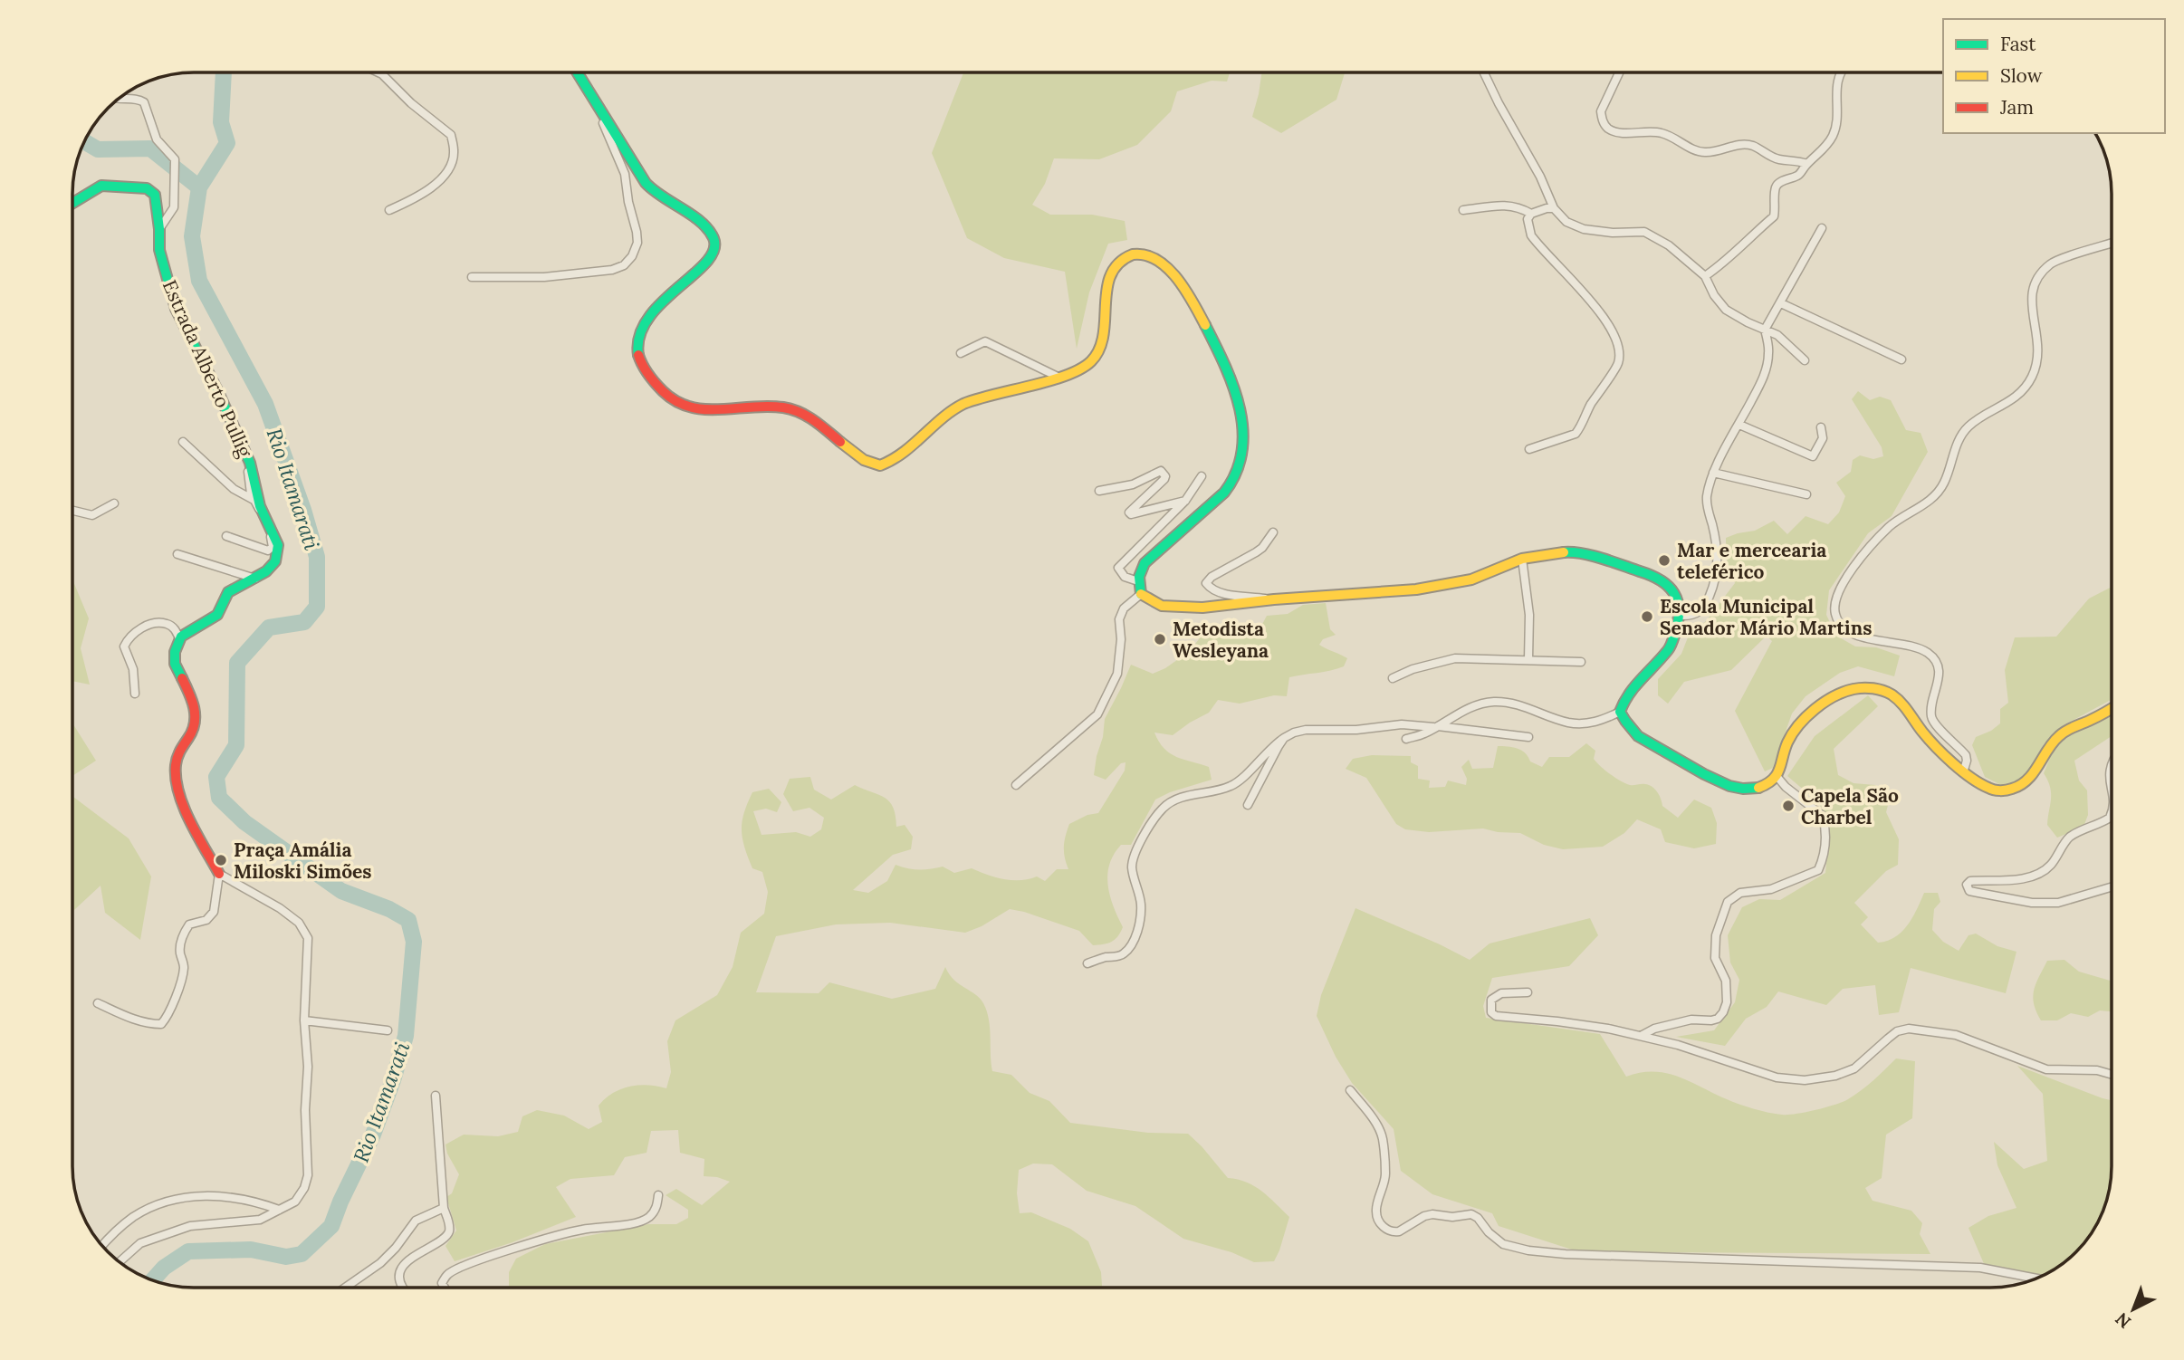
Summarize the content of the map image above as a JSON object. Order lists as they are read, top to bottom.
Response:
{
  "streets": {
    "street": ["Estrada Alberto Pullig"]
  },
  "water": ["Rio Itamarati"],
  "places": [
    "Mar e mercearia teleférico",
    "Escola Municipal Senador Mário Martins",
    "Metodista Wesleyana",
    "Capela São Charbel",
    "Praça Amália Miloski Simões"
  ],
  "legend": ["Fast", "Slow", "Jam"],
  "north": "bottom left"
}
